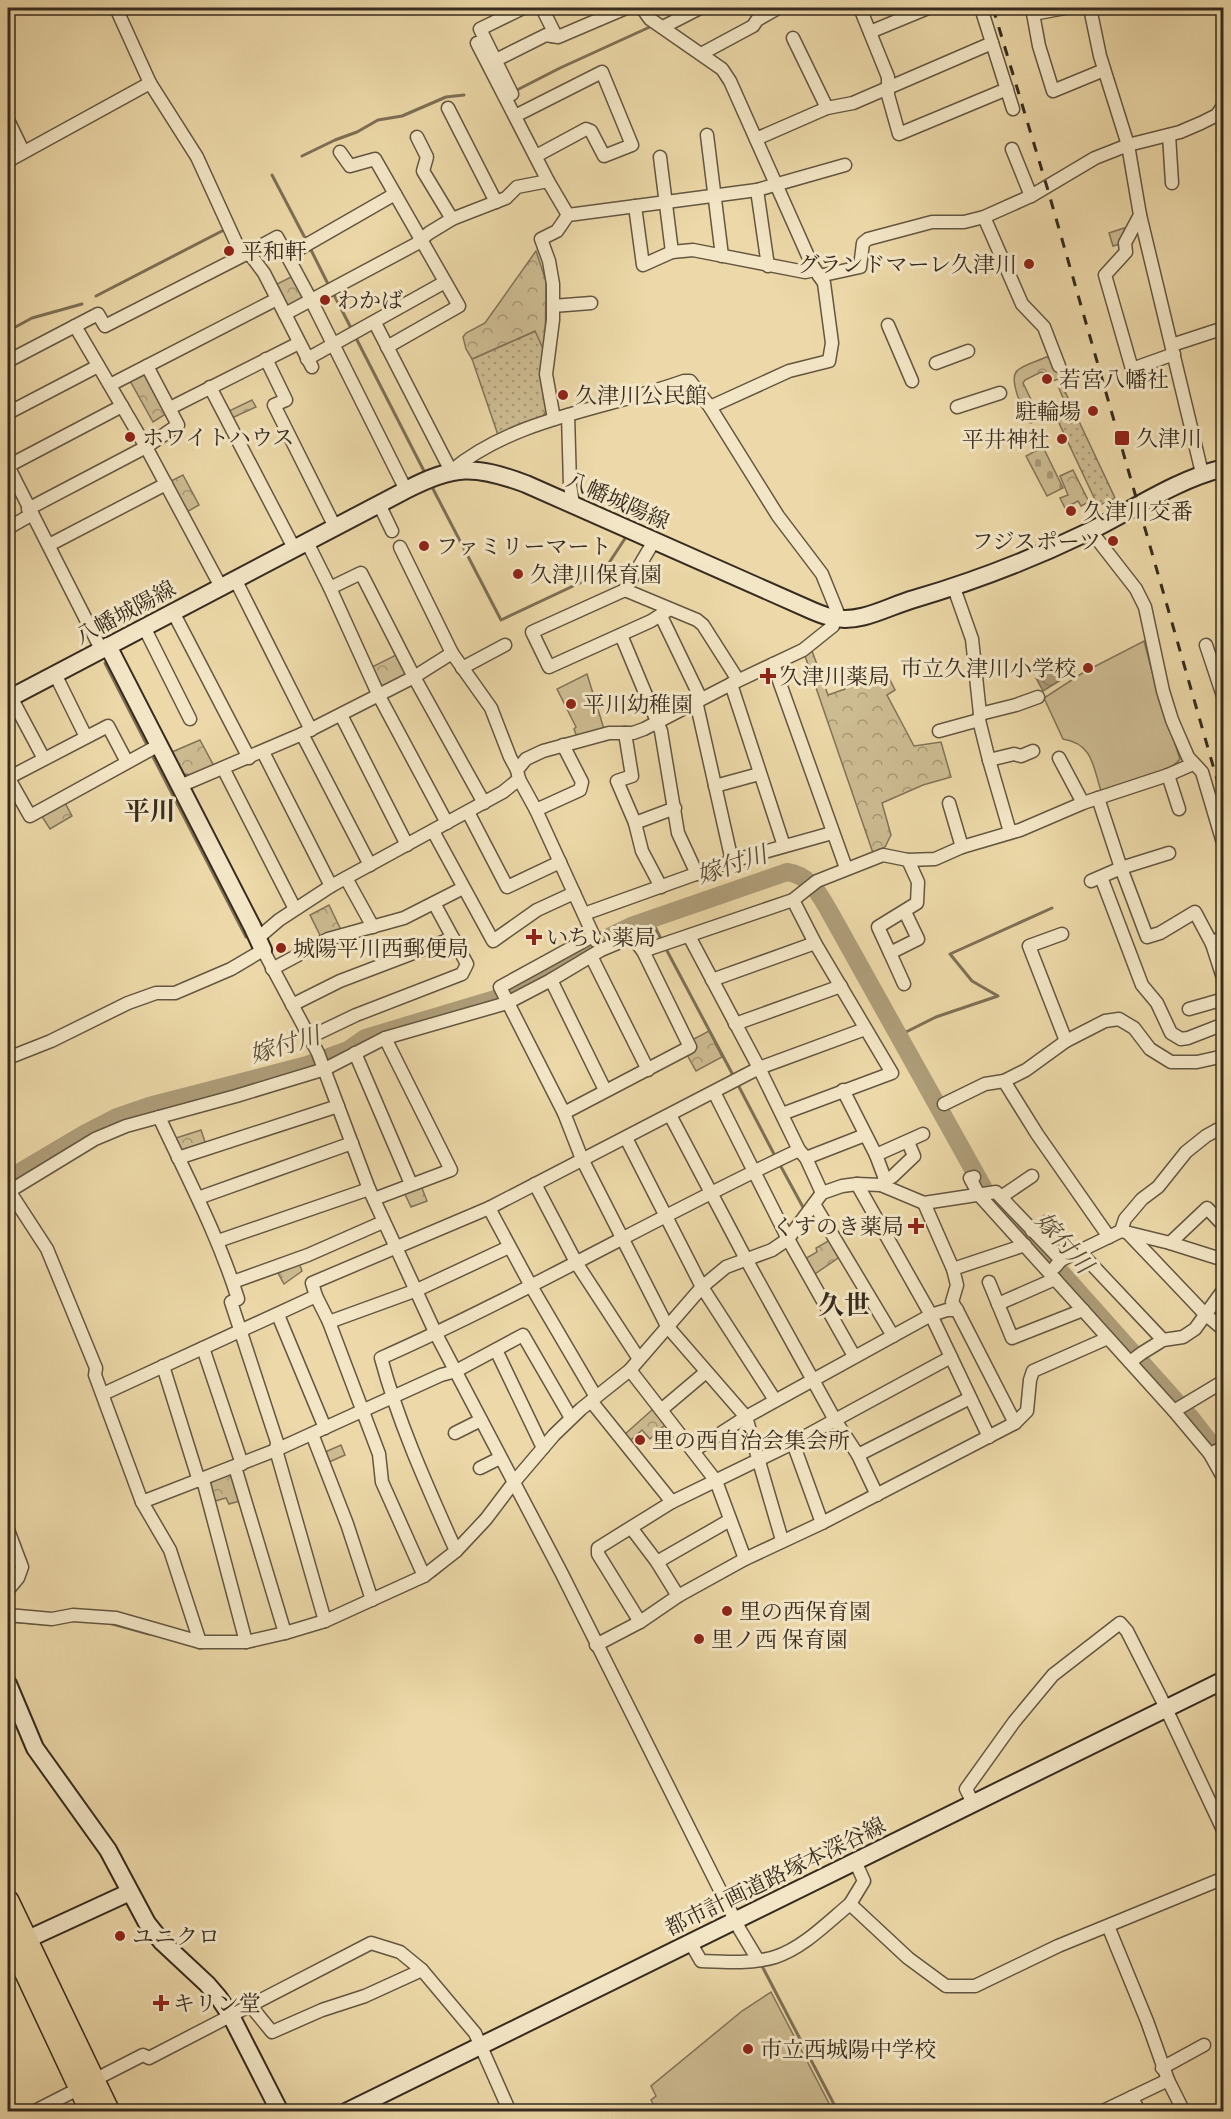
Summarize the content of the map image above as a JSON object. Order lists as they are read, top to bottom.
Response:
{
  "streets": {
    "street": ["八幡城陽線", "都市計画道路塚本深谷線"]
  },
  "districts": ["平川", "久世"],
  "water": ["嫁付川"],
  "places": {
    "other": [
      "平和軒",
      "グランドマーレ久津川",
      "わかば",
      "若宮八幡社",
      "久津川公民館",
      "駐輪場",
      "ホワイトハウス",
      "平井神社",
      "久津川交番",
      "フジスポーツ",
      "ファミリーマート",
      "久津川保育園",
      "市立久津川小学校",
      "平川幼稚園",
      "城陽平川西郵便局",
      "里の西自治会集会所",
      "里の西保育園",
      "里ノ西 保育園",
      "ユニクロ",
      "市立西城陽中学校"
    ],
    "transit": ["久津川"],
    "health": [
      "久津川薬局",
      "いちい薬局",
      "くすのき薬局",
      "キリン堂"
    ]
  }
}
